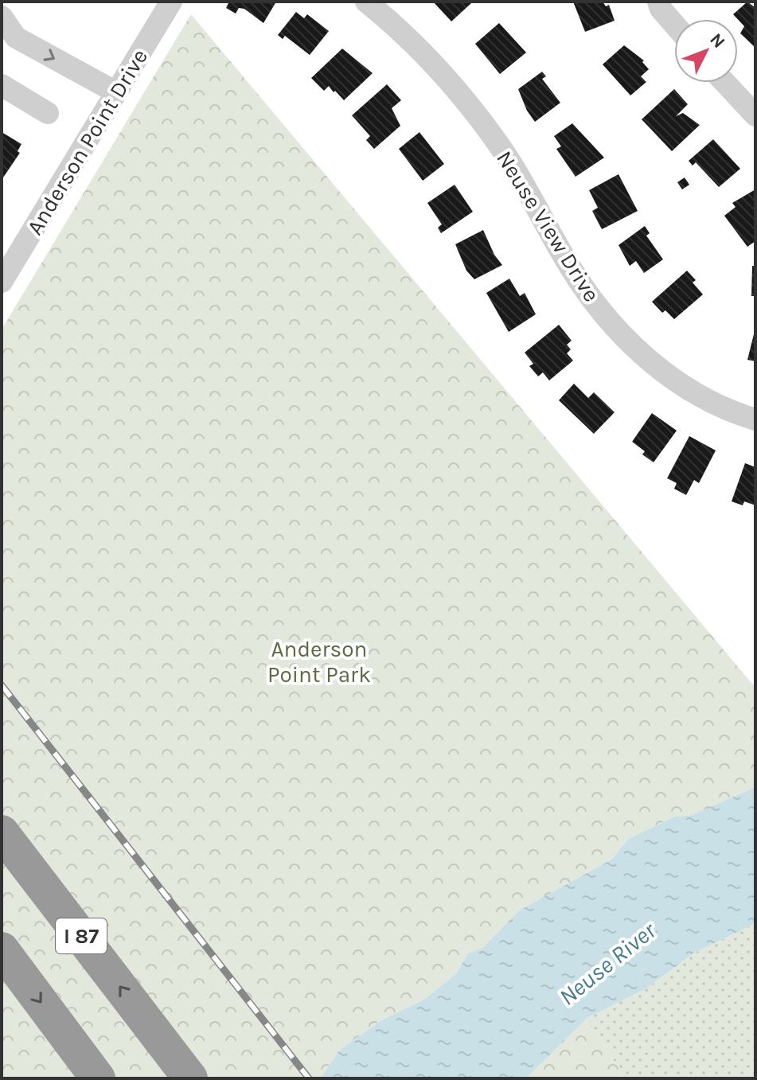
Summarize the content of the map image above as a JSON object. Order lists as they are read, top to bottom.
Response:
{
  "streets": {
    "highway": ["I 87"],
    "street": ["Anderson Point Drive", "Neuse View Drive"]
  },
  "water": ["Neuse River"],
  "parks": ["Anderson Point Park"],
  "north": "top right"
}
